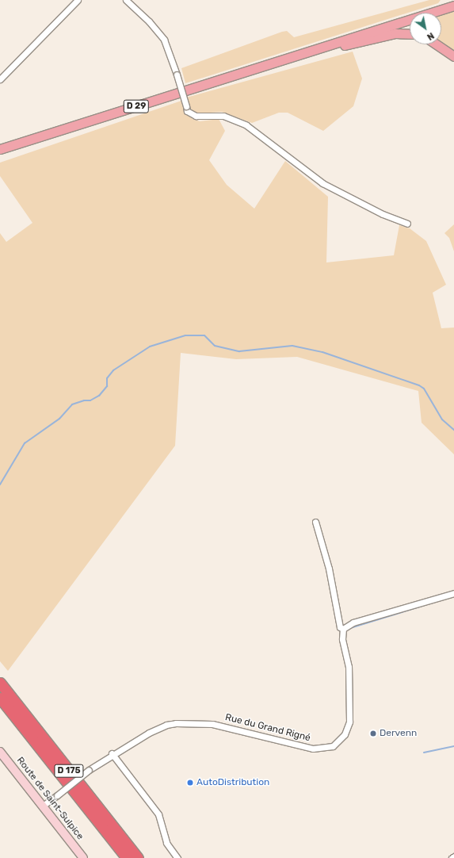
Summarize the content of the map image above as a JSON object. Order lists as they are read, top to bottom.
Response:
{
  "streets": {
    "highway": ["D 175"],
    "main road": ["D 29"],
    "street": ["Rue du Grand Rigné", "Route de Saint-Sulpice"]
  },
  "crossings": [
    ["Rue du Grand Rigné", "Route de Saint-Sulpice"]
  ],
  "places": ["Dervenn", "AutoDistribution"],
  "north": "bottom right"
}
